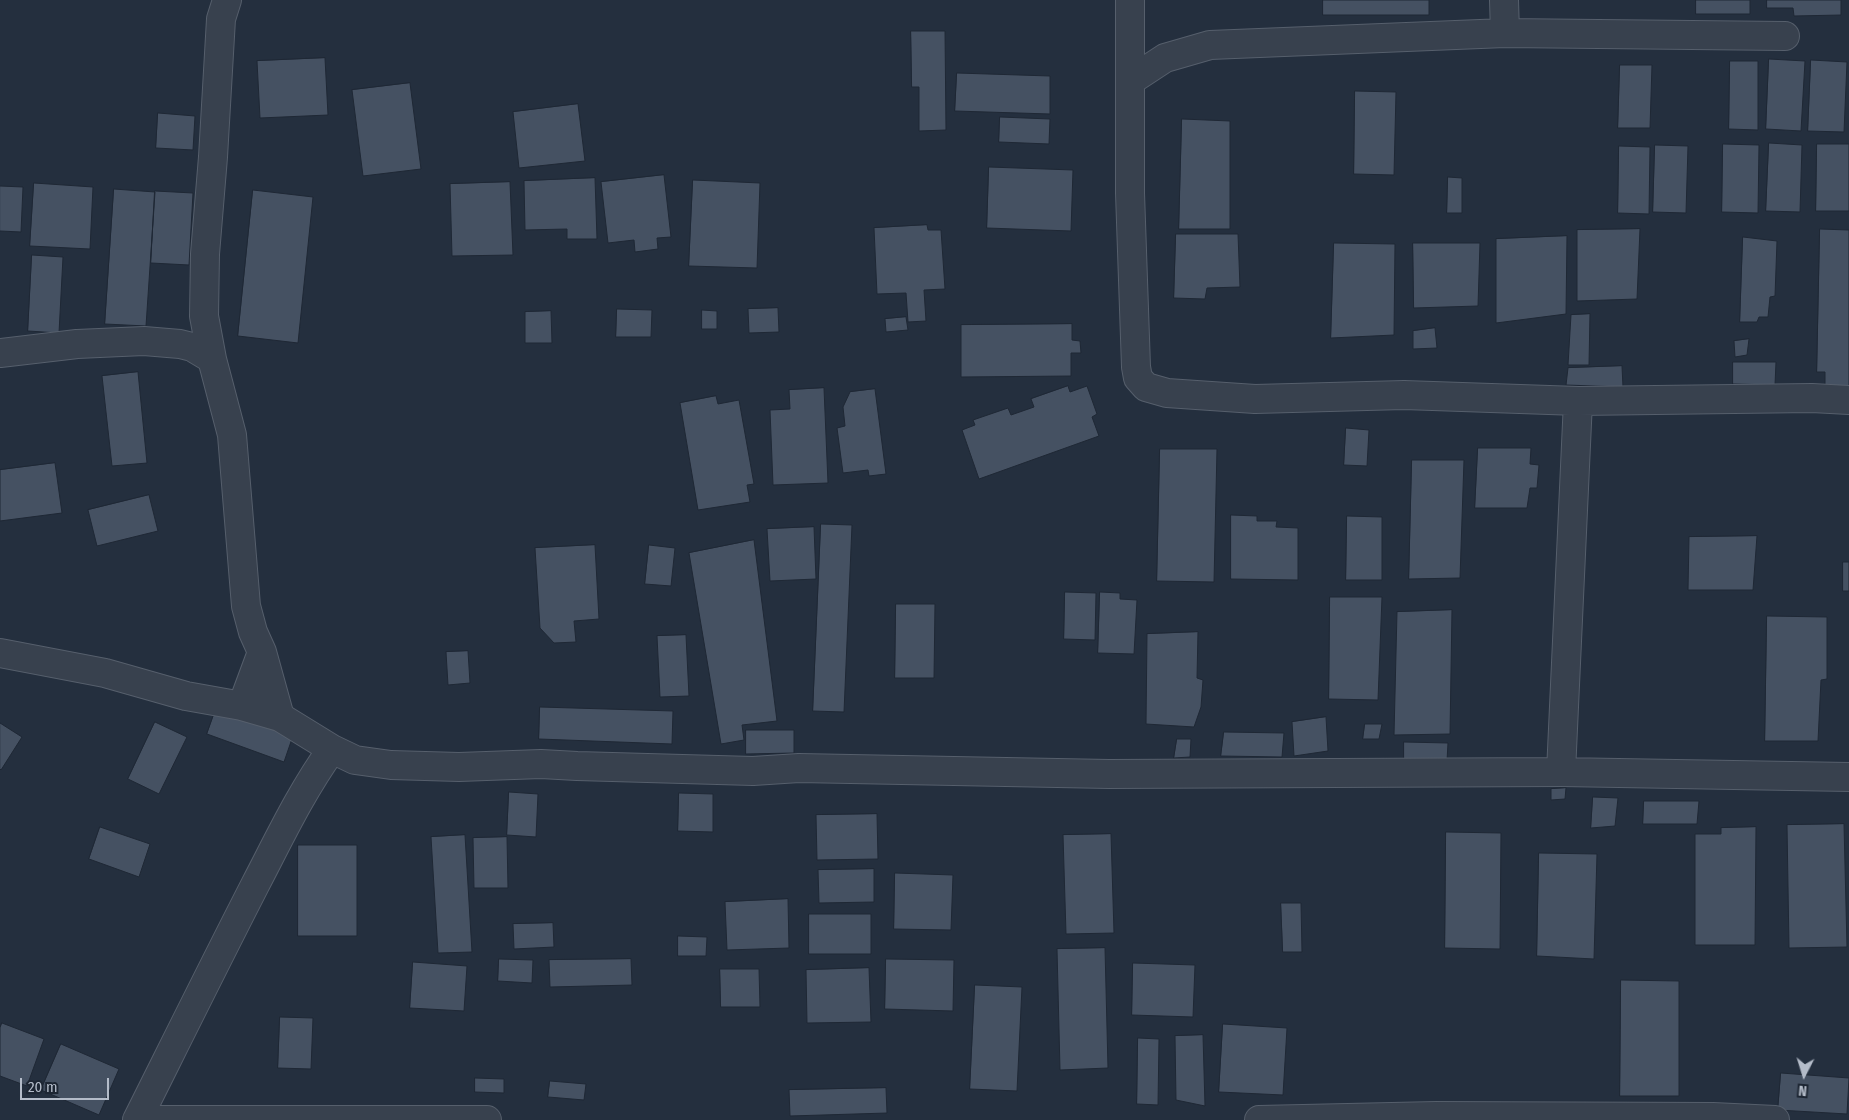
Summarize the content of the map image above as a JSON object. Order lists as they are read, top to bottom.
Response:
{
  "scale_bar": "20 m",
  "north": "bottom"
}
